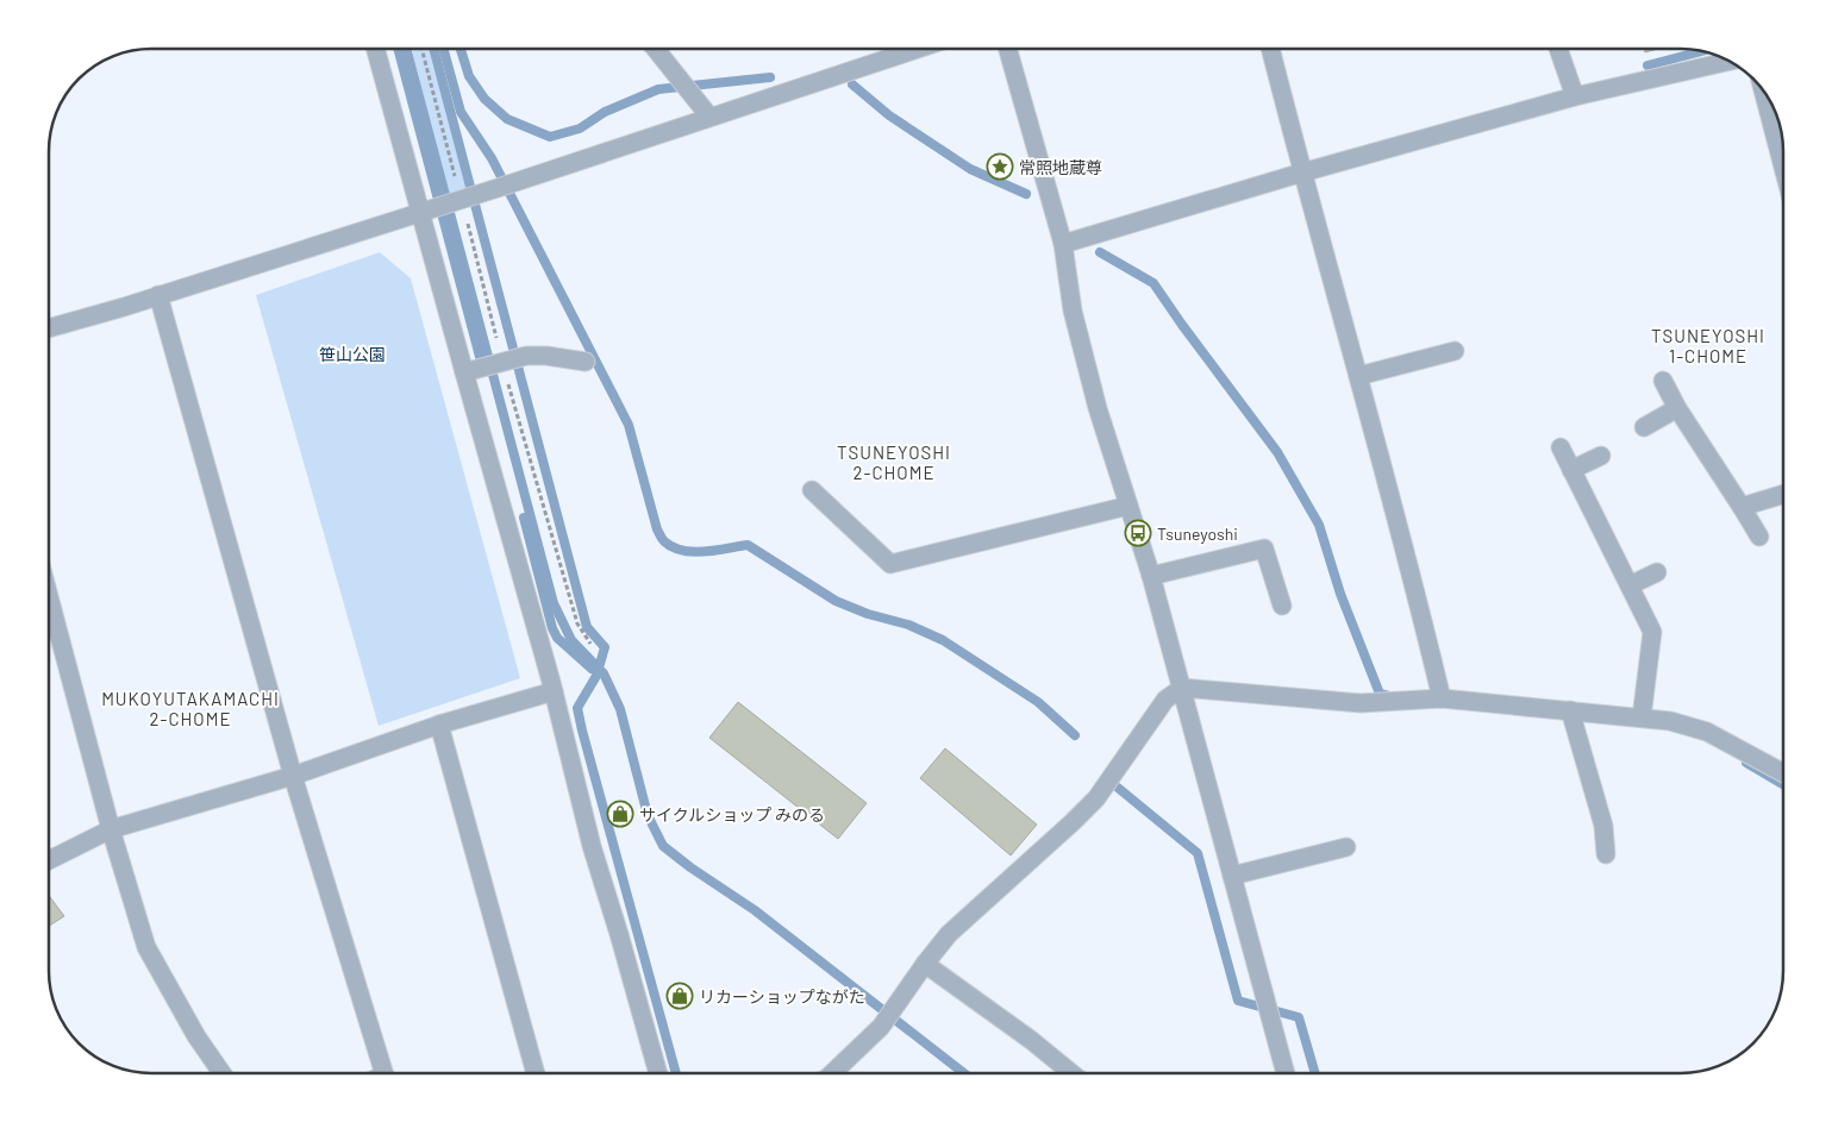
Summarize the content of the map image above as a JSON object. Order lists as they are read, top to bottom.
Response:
{
  "districts": ["TSUNEYOSHI 1-CHOME", "TSUNEYOSHI 2-CHOME", "MUKOYUTAKAMACHI 2-CHOME"],
  "parks": ["笹山公園"],
  "places": {
    "place": ["常照地蔵尊"],
    "bus stop": ["Tsuneyoshi"],
    "shop": ["サイクルショップ みのる", "リカーショップながた"]
  }
}
